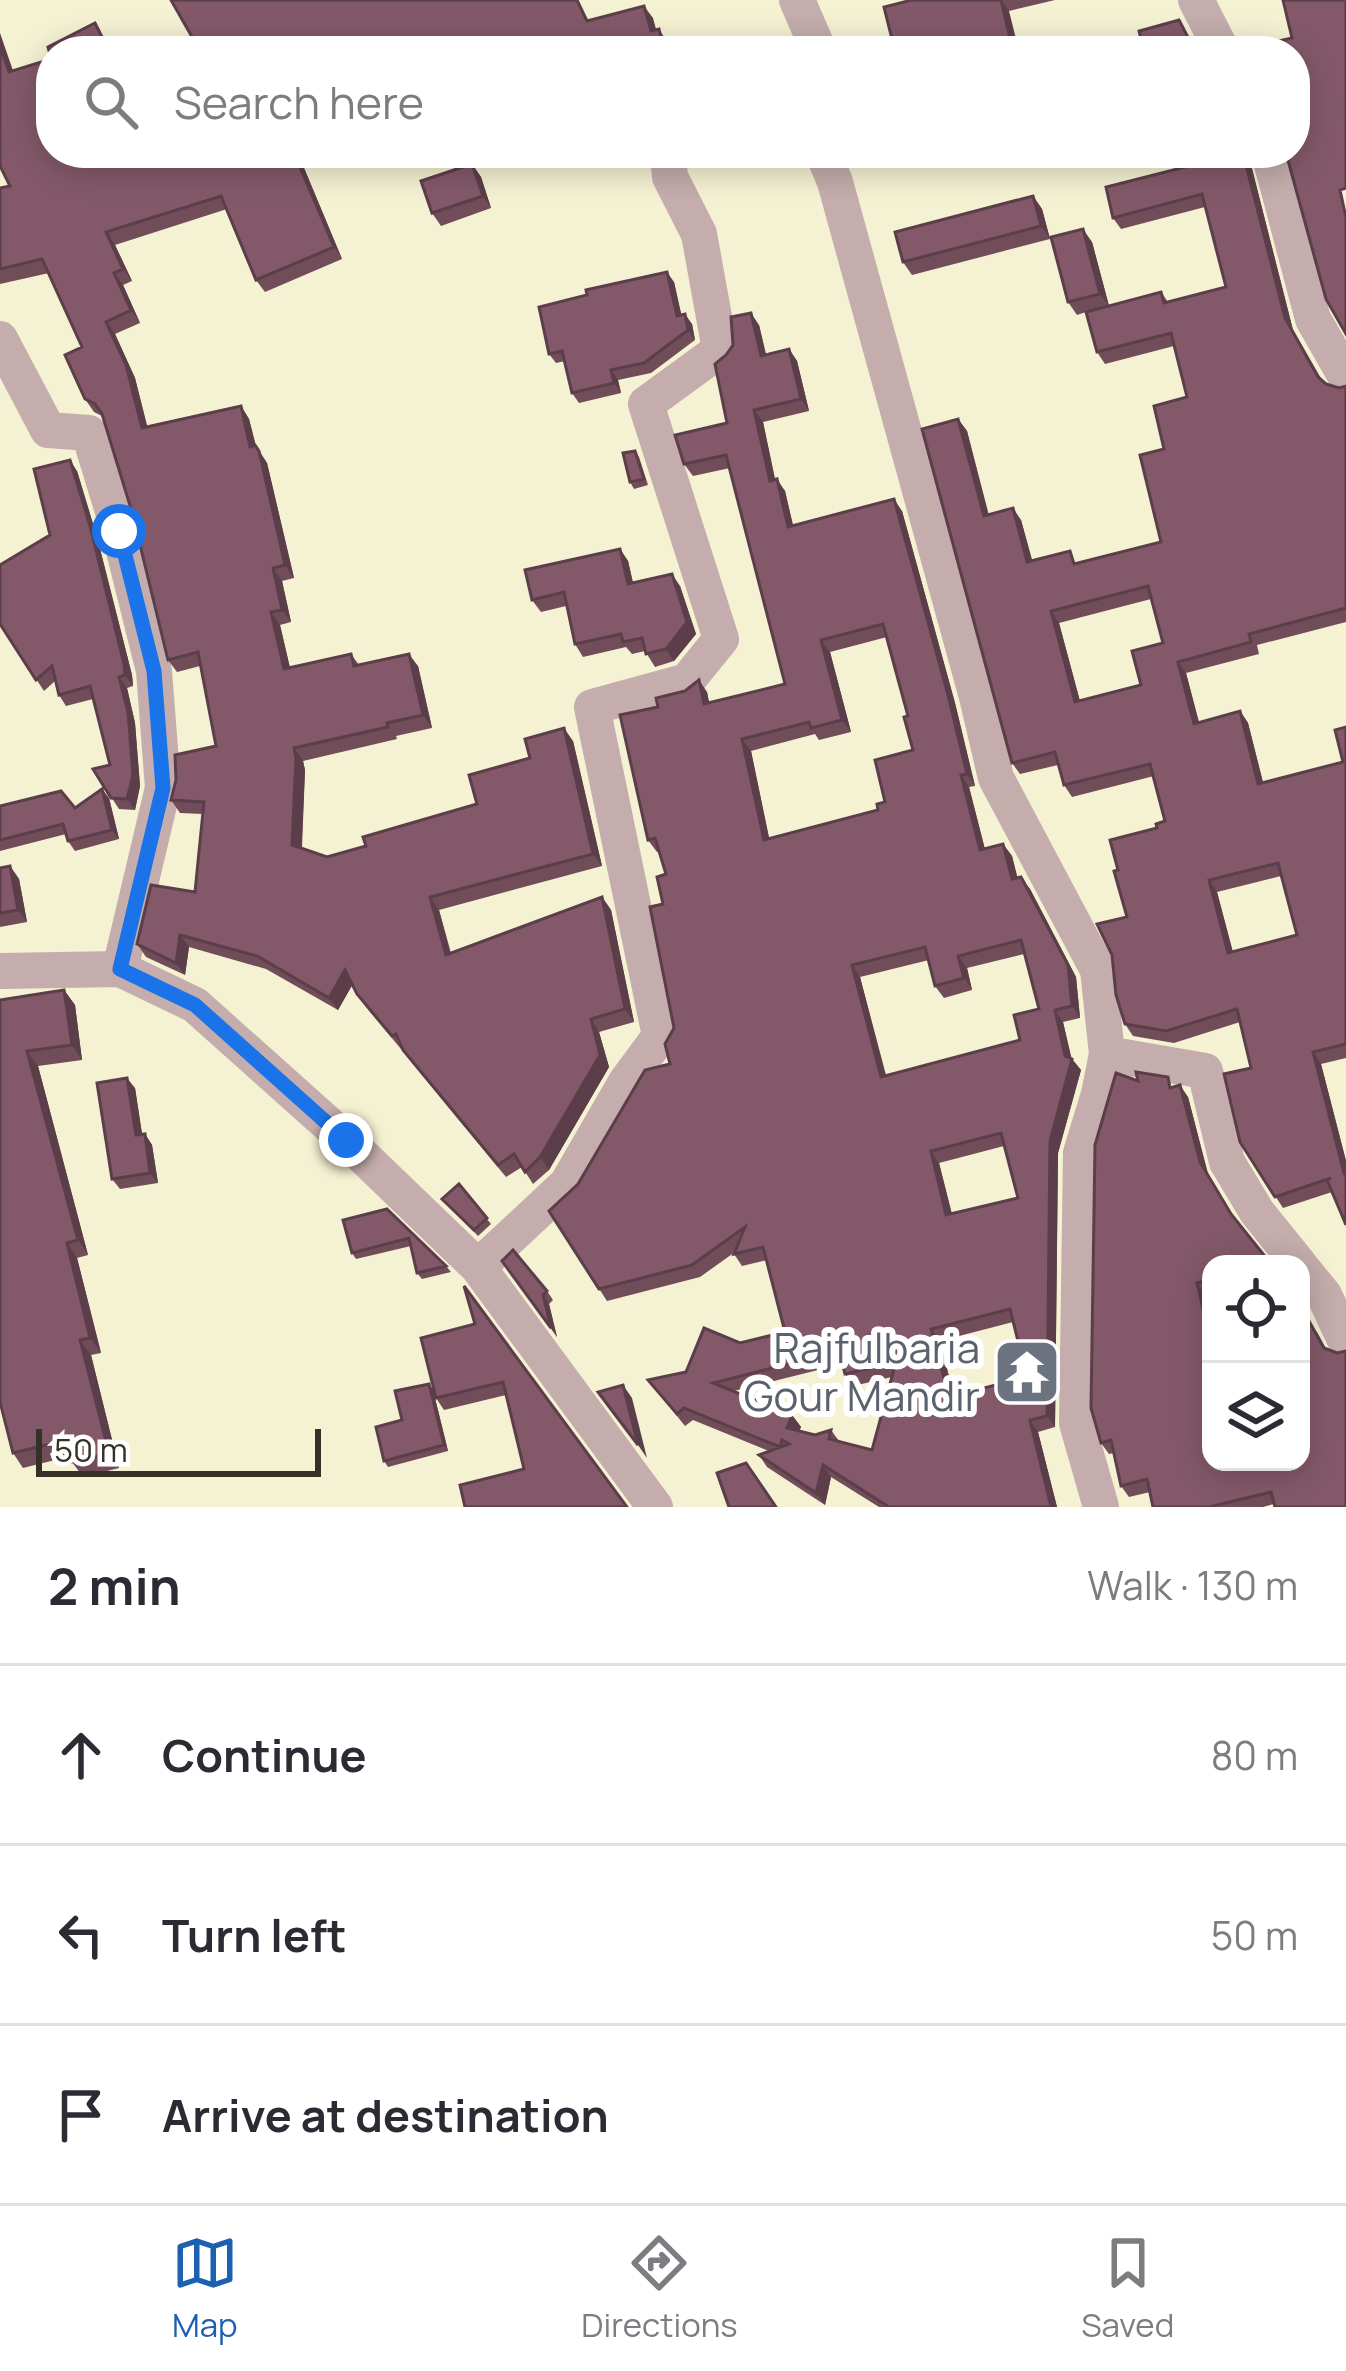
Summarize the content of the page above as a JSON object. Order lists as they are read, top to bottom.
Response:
{
  "places": {
    "temple": ["Rajfulbaria Gour Mandir"]
  },
  "scale_bar": "50 m",
  "page": {
    "search": "Search here",
    "scale": "50 m",
    "heading": ["2 min", "Walk · 130 m"],
    "list": [
      ["Continue", "80 m"],
      ["Turn left", "50 m"],
      "Arrive at destination"
    ],
    "nav": ["Map", "Directions", "Saved"]
  }
}
